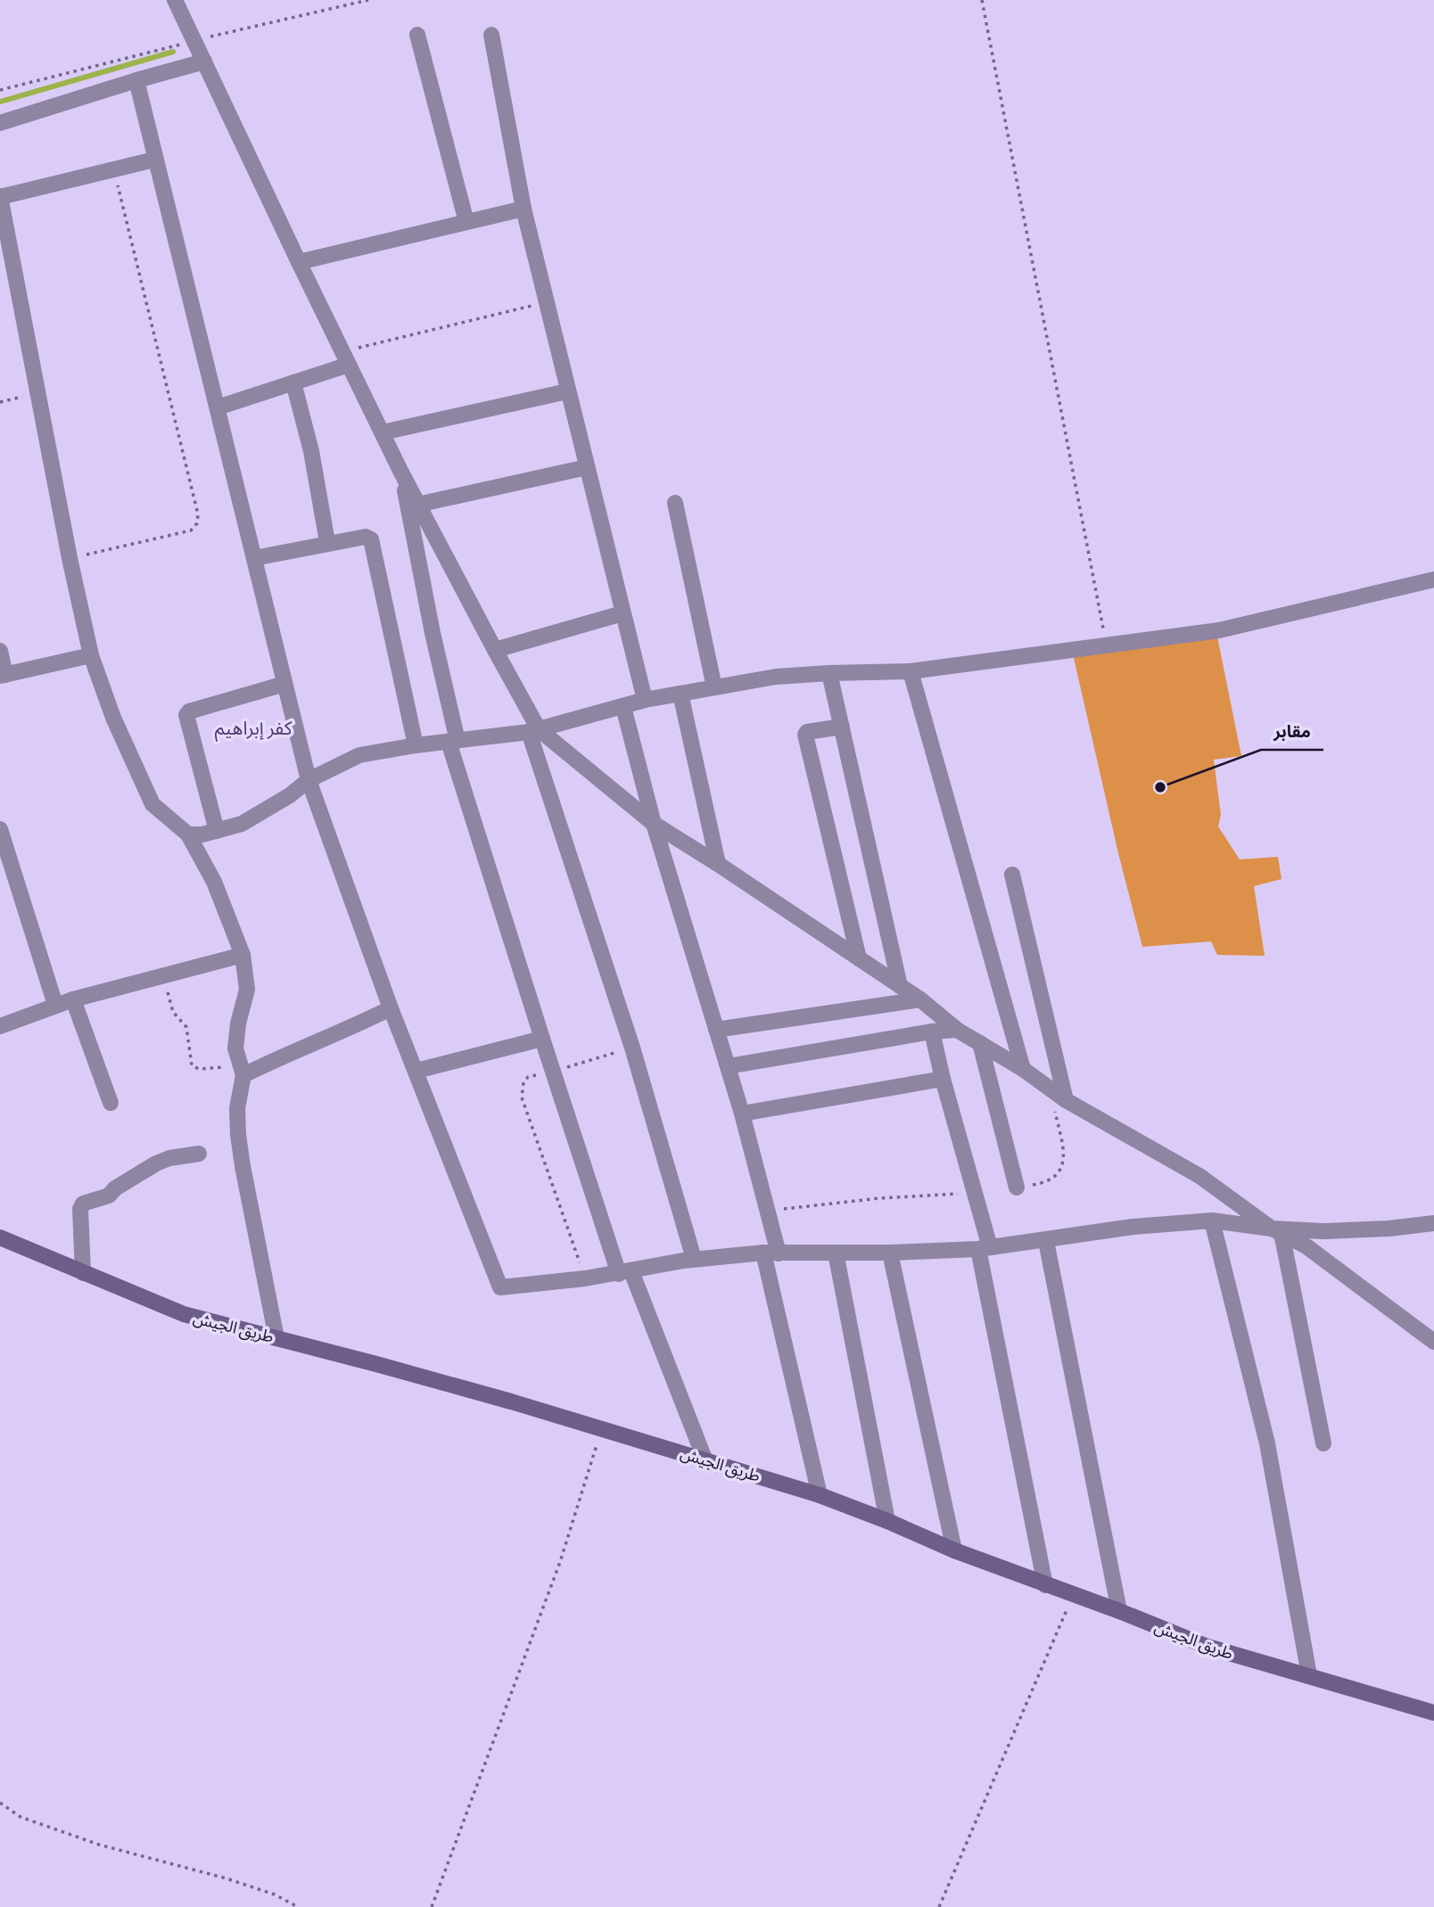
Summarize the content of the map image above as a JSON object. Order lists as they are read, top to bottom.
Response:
{
  "streets": {
    "main road": ["طريق الجيش"]
  },
  "districts": ["كفر إبراهيم"],
  "places": ["مقابر"]
}
